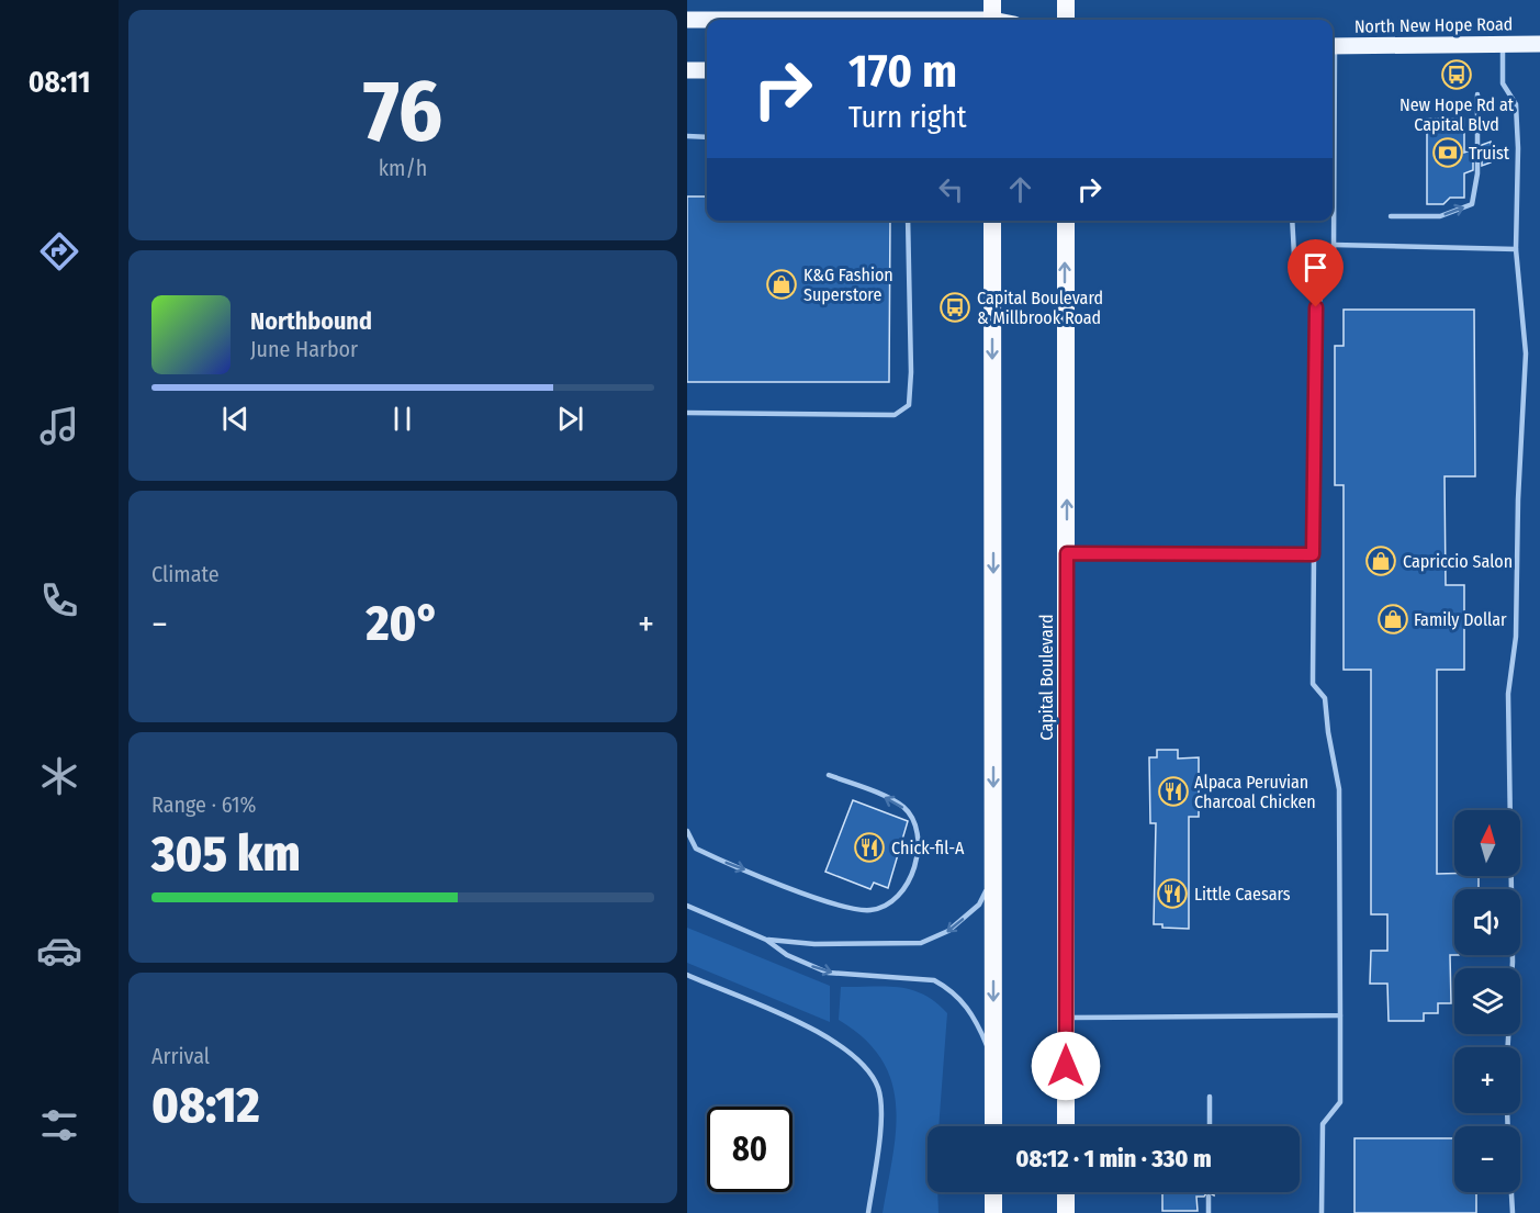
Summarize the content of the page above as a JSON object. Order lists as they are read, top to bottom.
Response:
{
  "streets": {
    "highway": ["Capital Boulevard"],
    "main road": ["North New Hope Road"]
  },
  "places": {
    "bus stop": ["New Hope Rd at Capital Blvd", "Capital Boulevard & Millbrook Road"],
    "bank": ["Truist"],
    "shop": ["K&G Fashion Superstore", "Capriccio Salon", "Family Dollar"],
    "restaurant": ["Alpaca Peruvian Charcoal Chicken", "Chick-fil-A", "Little Caesars"]
  },
  "north": "top",
  "page": {
    "tabs": "08:11",
    "tile": [
      ["76", "km/h"],
      "Climate",
      ["Range · 61%", "305 km"],
      ["Arrival", "08:12"]
    ],
    "turn": ["170 m", "Turn right"],
    "song": ["Northbound", "June Harbor"],
    "heat": ["−", "20°", "+"],
    "map_buttons": ["+", "−"],
    "limit": "80",
    "trip": "08:12 · 1 min · 330 m"
  }
}
